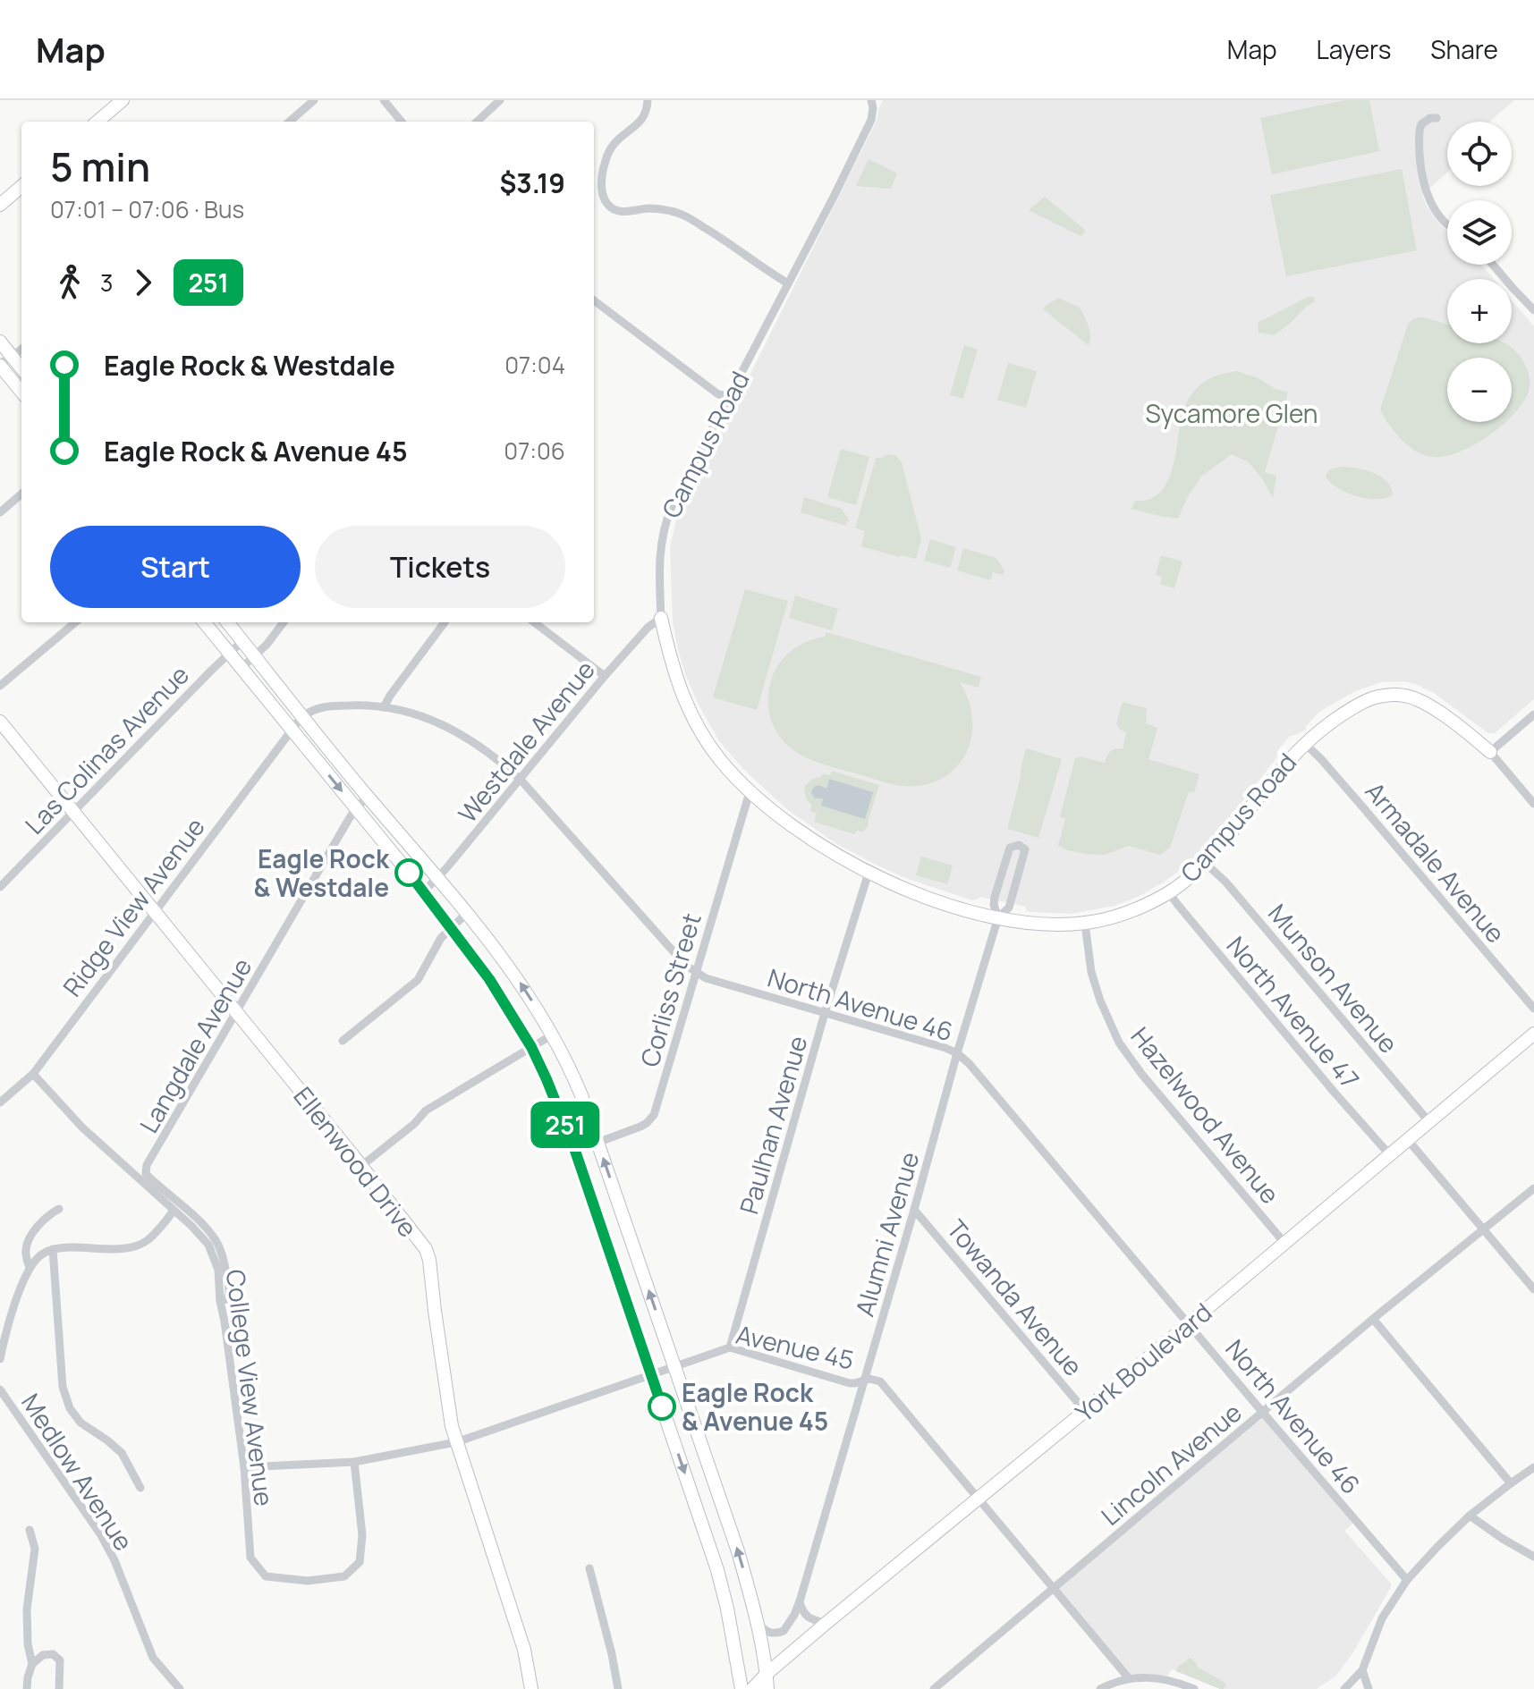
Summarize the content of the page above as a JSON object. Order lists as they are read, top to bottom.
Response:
{
  "streets": {
    "main road": ["Campus Road", "Ellenwood Drive", "York Boulevard"],
    "street": [
      "Westdale Avenue",
      "Las Colinas Avenue",
      "Armadale Avenue",
      "Ridge View Avenue",
      "Munson Avenue",
      "Corliss Street",
      "North Avenue 46",
      "North Avenue 47",
      "Langdale Avenue",
      "Hazelwood Avenue",
      "Paulhan Avenue",
      "Alumni Avenue",
      "Towanda Avenue",
      "Avenue 45",
      "College View Avenue",
      "Lincoln Avenue",
      "Medlow Avenue"
    ]
  },
  "crossings": [
    ["Campus Road", "Westdale Avenue"],
    ["Campus Road", "Armadale Avenue"],
    ["Campus Road", "Munson Avenue"],
    ["Campus Road", "Corliss Street"],
    ["Campus Road", "North Avenue 47"],
    ["Campus Road", "Hazelwood Avenue"],
    ["Campus Road", "Paulhan Avenue"],
    ["Campus Road", "Alumni Avenue"],
    ["Westdale Avenue", "North Avenue 46"],
    ["Las Colinas Avenue", "Ellenwood Drive"],
    ["Ridge View Avenue", "North Avenue 46"],
    ["Ridge View Avenue", "Ellenwood Drive"],
    ["Ridge View Avenue", "College View Avenue"],
    ["Munson Avenue", "York Boulevard"],
    ["Corliss Street", "North Avenue 46"],
    ["North Avenue 46", "Paulhan Avenue"],
    ["North Avenue 46", "Alumni Avenue"],
    ["North Avenue 46", "York Boulevard"],
    ["North Avenue 46", "Lincoln Avenue"],
    ["North Avenue 47", "York Boulevard"],
    ["Langdale Avenue", "Ellenwood Drive"],
    ["Langdale Avenue", "College View Avenue"],
    ["Hazelwood Avenue", "York Boulevard"],
    ["Paulhan Avenue", "Avenue 45"],
    ["Ellenwood Drive", "Avenue 45"],
    ["Alumni Avenue", "Towanda Avenue"],
    ["Alumni Avenue", "Avenue 45"],
    ["Towanda Avenue", "York Boulevard"],
    ["Avenue 45", "York Boulevard"],
    ["Avenue 45", "College View Avenue"],
    ["Avenue 45", "Lincoln Avenue"]
  ],
  "parks": ["Sycamore Glen"],
  "places": ["Eagle Rock & Westdale", "Eagle Rock & Avenue 45"],
  "lines": ["bus line 251"],
  "page": {
    "header": "Map",
    "nav": ["Map", "Layers", "Share"],
    "on_map": "251",
    "map_buttons": ["+", "−"],
    "heading": ["5 min", "07:01 – 07:06 · Bus", "$3.19"],
    "legs": ["3", "251"],
    "list": [
      {
        "name": "Eagle Rock & Westdale",
        "value": "07:04"
      },
      {
        "name": "Eagle Rock & Avenue 45",
        "value": "07:06"
      }
    ],
    "buttons": ["Start", "Tickets"]
  }
}
